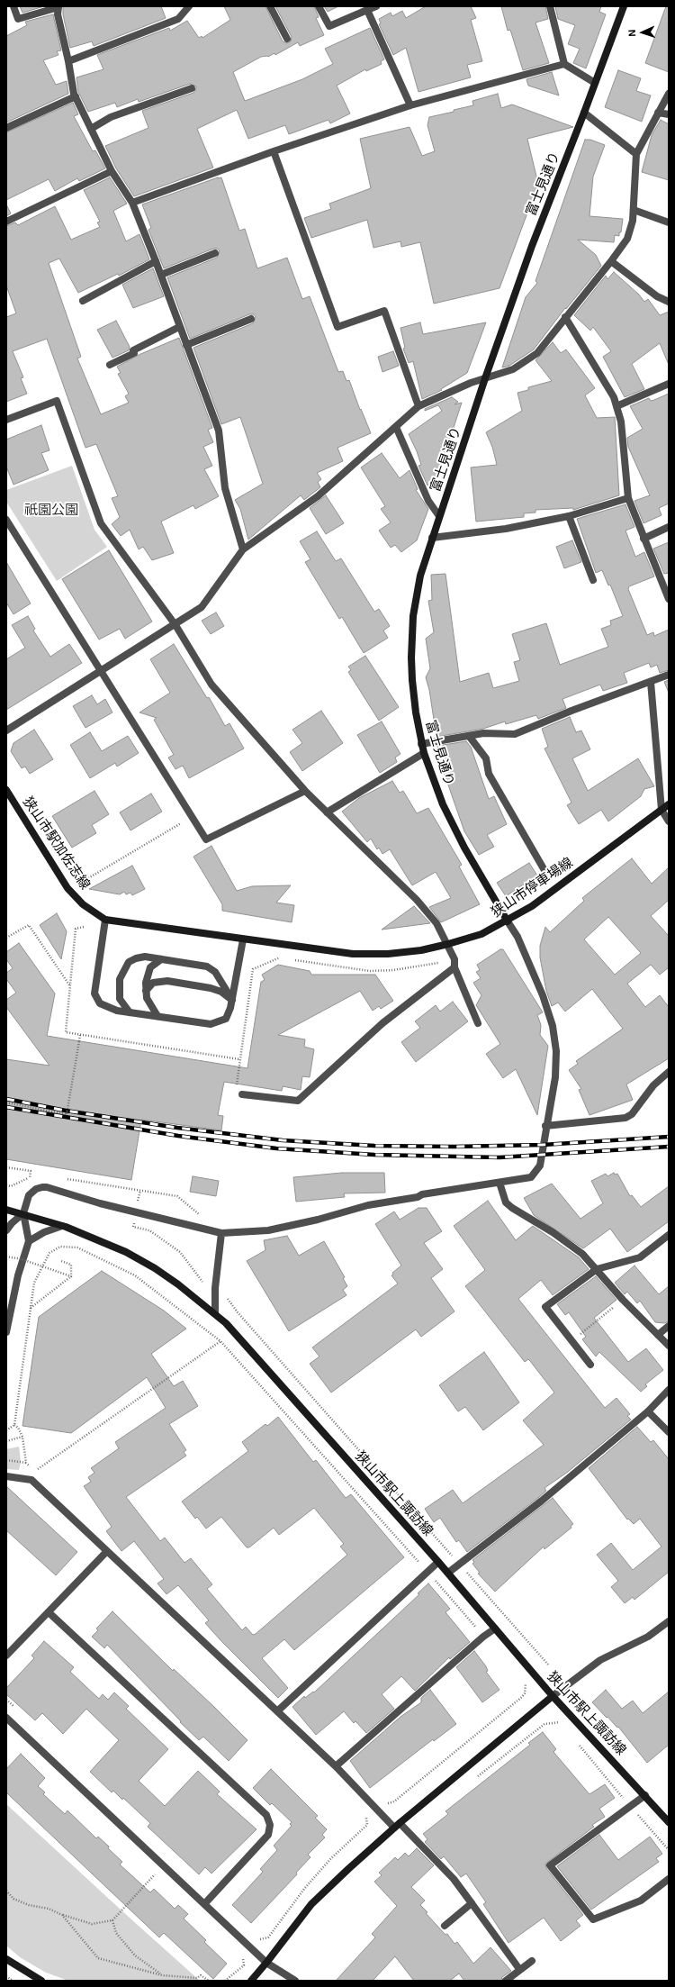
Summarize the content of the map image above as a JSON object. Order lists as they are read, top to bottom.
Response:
{
  "streets": {
    "street": [
      "富士見通り",
      "狭山市駅加佐志線",
      "狭山市停車場線",
      "狭山市駅上諏訪線"
    ]
  },
  "crossings": [
    ["富士見通り", "狭山市停車場線"],
    ["狭山市駅加佐志線", "狭山市停車場線"]
  ],
  "parks": ["祇園公園"],
  "north": "left"
}
